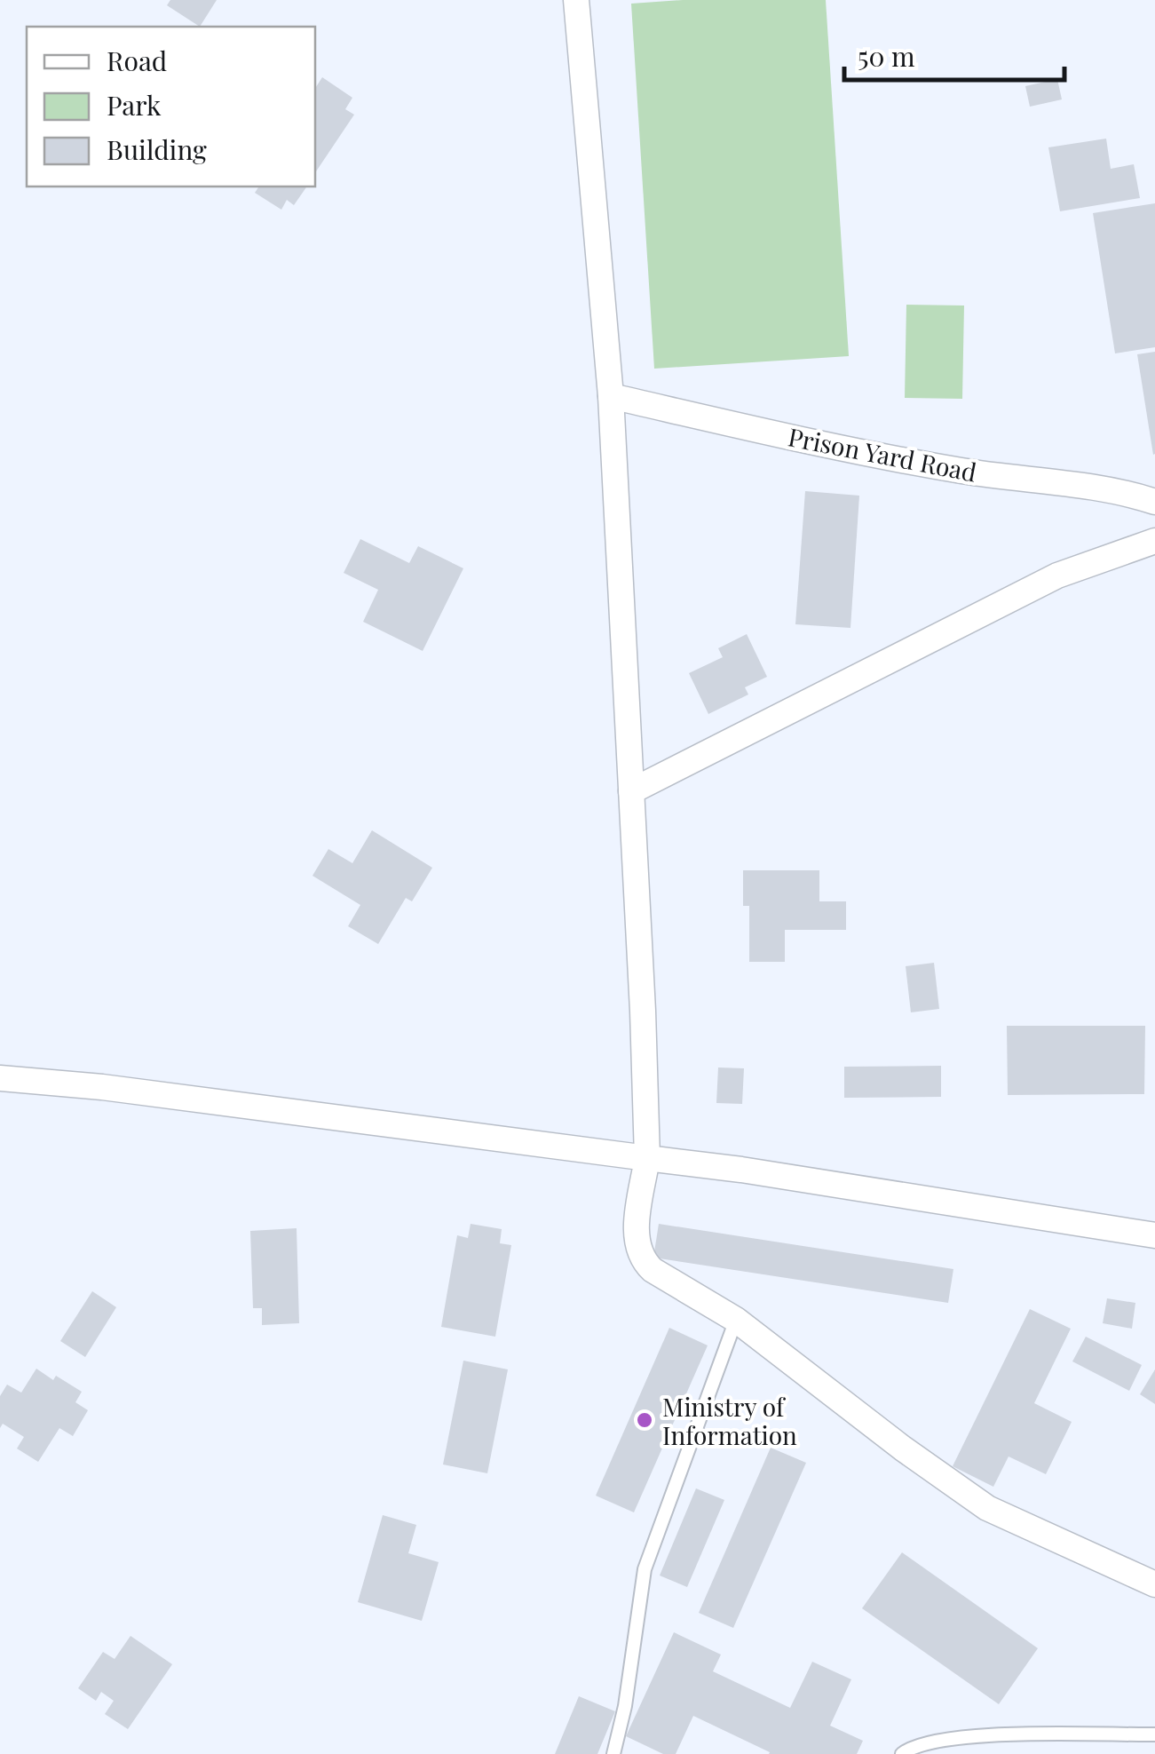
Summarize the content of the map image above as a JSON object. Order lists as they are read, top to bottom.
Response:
{
  "streets": {
    "street": ["Prison Yard Road"]
  },
  "places": ["Ministry of Information"],
  "legend": ["Road", "Park", "Building"],
  "scale_bar": "50 m"
}
